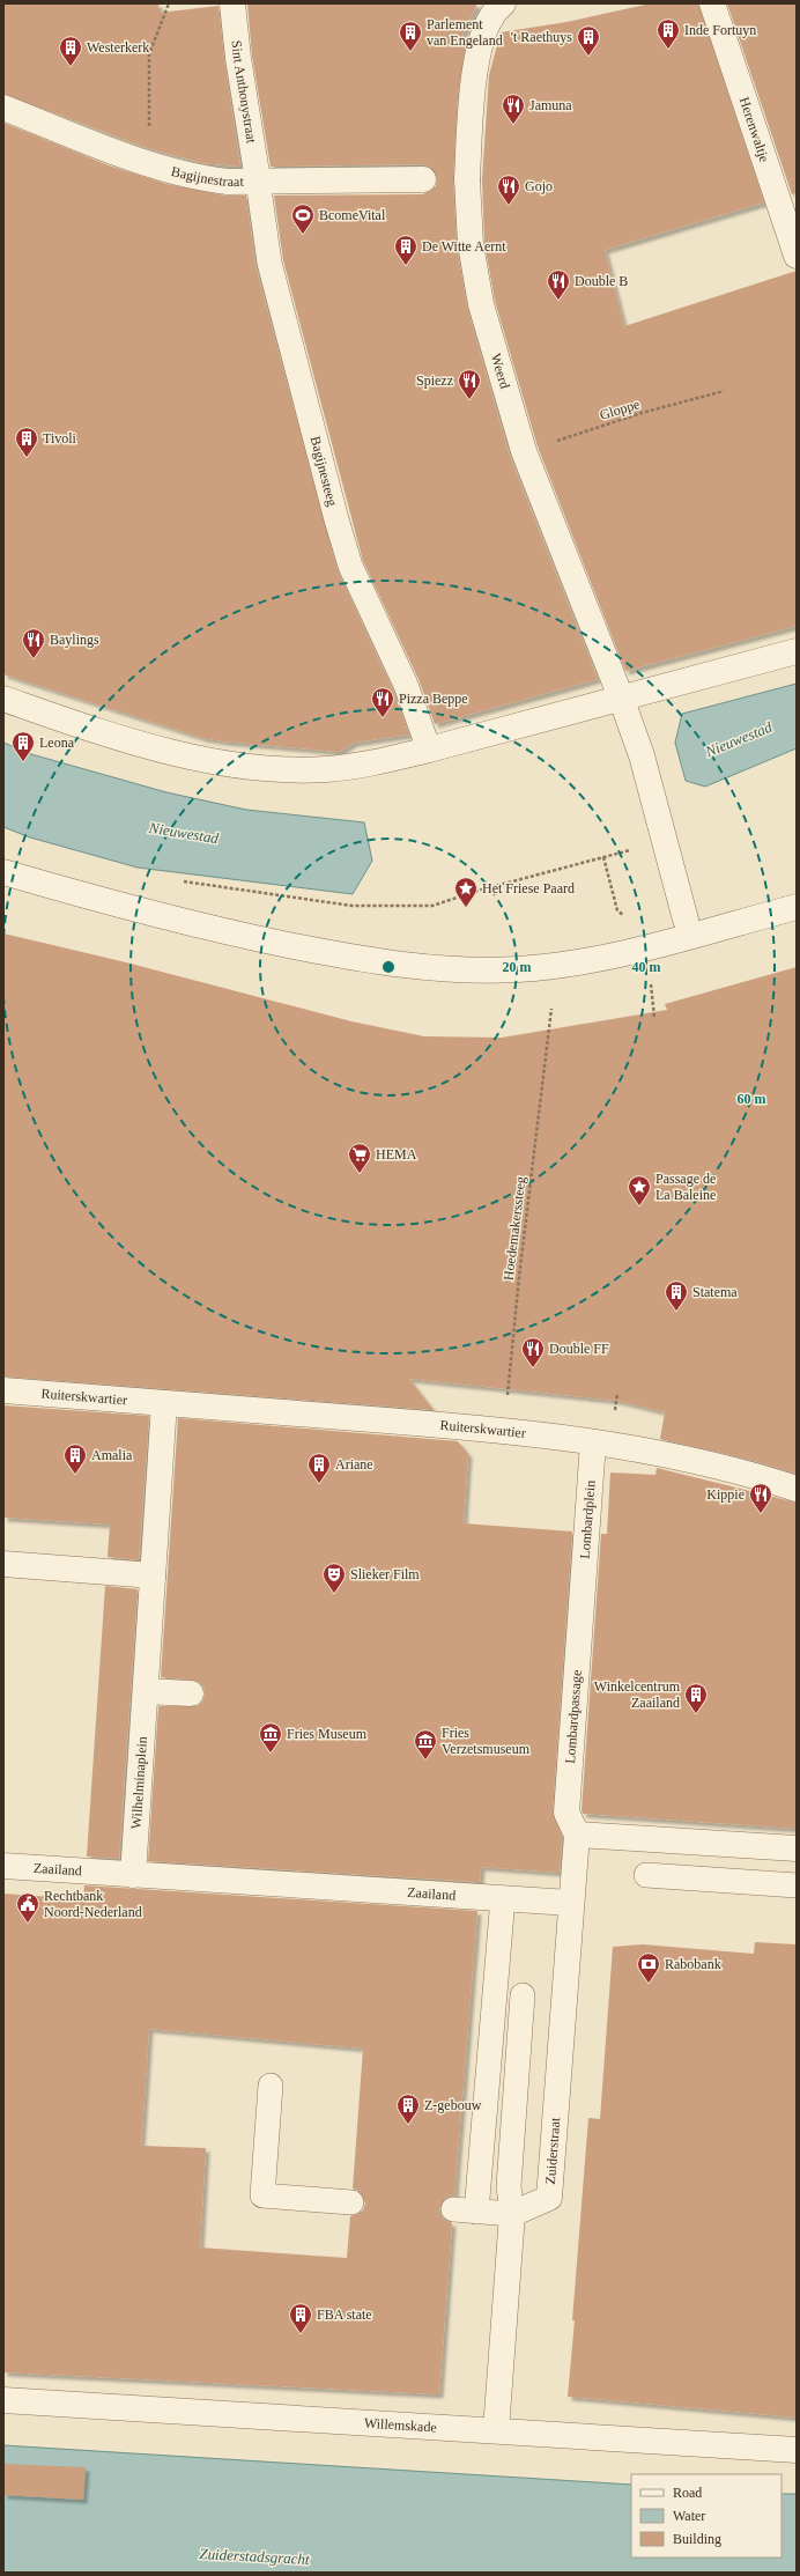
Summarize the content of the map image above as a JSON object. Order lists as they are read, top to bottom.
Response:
{
  "streets": {
    "street": [
      "Sint Anthonystraat",
      "Herenwaltje",
      "Bagijnestraat",
      "Weerd",
      "Ruiterskwartier",
      "Lombardplein",
      "Lombardpassage",
      "Wilhelminaplein",
      "Zaailand",
      "Zuiderstraat",
      "Willemskade"
    ],
    "lane": ["Bagijnesteeg"],
    "path": ["Gloppe", "Hoedemakerssteeg"]
  },
  "crossings": [
    ["Sint Anthonystraat", "Bagijnestraat"],
    ["Sint Anthonystraat", "Bagijnesteeg"],
    ["Bagijnestraat", "Bagijnesteeg"],
    ["Weerd", "Gloppe"],
    ["Hoedemakerssteeg", "Ruiterskwartier"],
    ["Ruiterskwartier", "Lombardplein"],
    ["Ruiterskwartier", "Wilhelminaplein"],
    ["Lombardplein", "Lombardpassage"],
    ["Wilhelminaplein", "Zaailand"],
    ["Zaailand", "Zuiderstraat"]
  ],
  "water": ["Nieuwestad", "Zuiderstadsgracht"],
  "places": {
    "building": [
      "Inde Fortuyn",
      "Parlement van Engeland",
      "'t Raethuys",
      "Westerkerk",
      "De Witte Aernt",
      "Tivoli",
      "Leona",
      "Statema",
      "Amalia",
      "Ariane",
      "Winkelcentrum Zaailand",
      "Z-gebouw",
      "FBA state"
    ],
    "restaurant": [
      "Jamuna",
      "Gojo",
      "Double B",
      "Spiezz",
      "Baylings",
      "Pizza Beppe",
      "Double FF",
      "Kippie"
    ],
    "sports": ["BcomeVital"],
    "place": ["Het Friese Paard", "Passage de La Baleine"],
    "supermarket": ["HEMA"],
    "theatre": ["Slieker Film"],
    "museum": ["Fries Museum", "Fries Verzetsmuseum"],
    "public building": ["Rechtbank Noord-Nederland"],
    "bank": ["Rabobank"]
  },
  "legend": ["Road", "Water", "Building"],
  "rings": ["20 m", "40 m", "60 m"]
}
